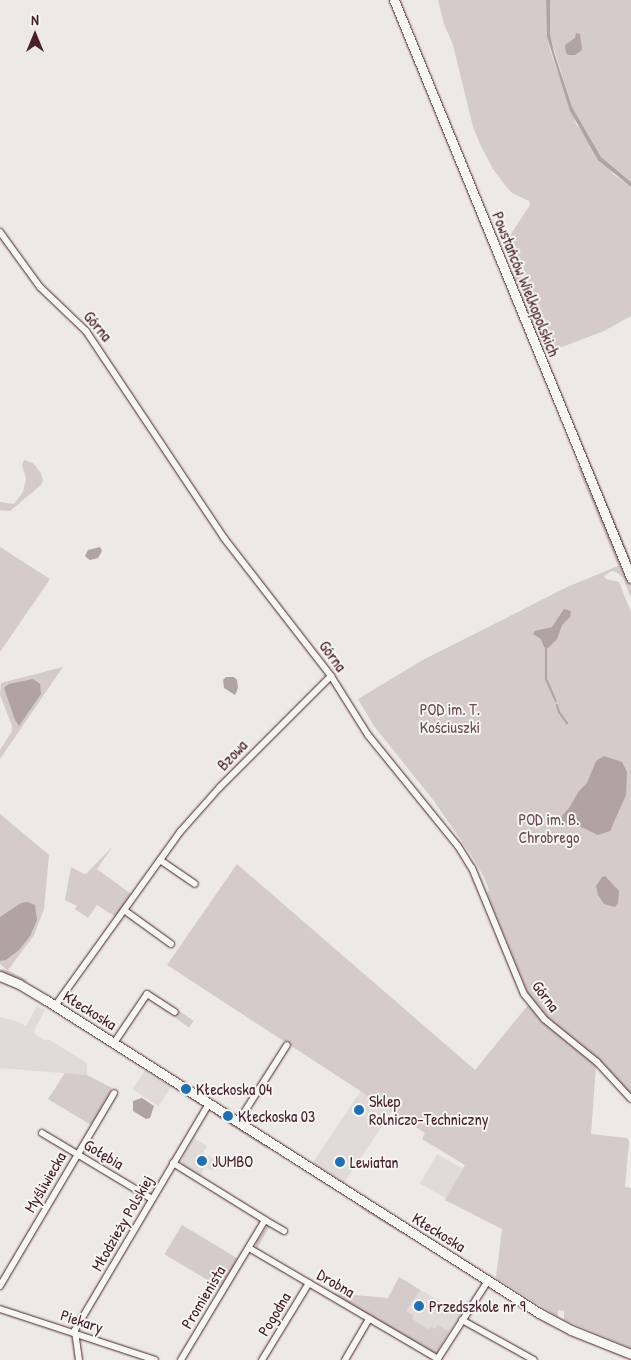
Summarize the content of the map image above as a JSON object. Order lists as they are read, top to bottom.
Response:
{
  "streets": {
    "main road": ["Powstańców Wielkopolskich", "Kłeckoska"],
    "street": [
      "Górna",
      "Bzowa",
      "Gołębia",
      "Myśliwiecka",
      "Młodzieży Polskiej",
      "Drobna",
      "Promienista",
      "Pogodna",
      "Piekary"
    ]
  },
  "crossings": [
    ["Górna", "Bzowa"],
    ["Bzowa", "Kłeckoska"],
    ["Kłeckoska", "Młodzieży Polskiej"],
    ["Gołębia", "Myśliwiecka"],
    ["Gołębia", "Młodzieży Polskiej"],
    ["Młodzieży Polskiej", "Piekary"],
    ["Drobna", "Promienista"],
    ["Drobna", "Pogodna"]
  ],
  "parks": ["POD im. T. Kościuszki", "POD im. B. Chrobrego"],
  "places": [
    "Kłeckoska 04",
    "Sklep Rolniczo-Techniczny",
    "Kłeckoska 03",
    "JUMBO",
    "Lewiatan",
    "Przedszkole nr 9"
  ],
  "north": "top"
}
